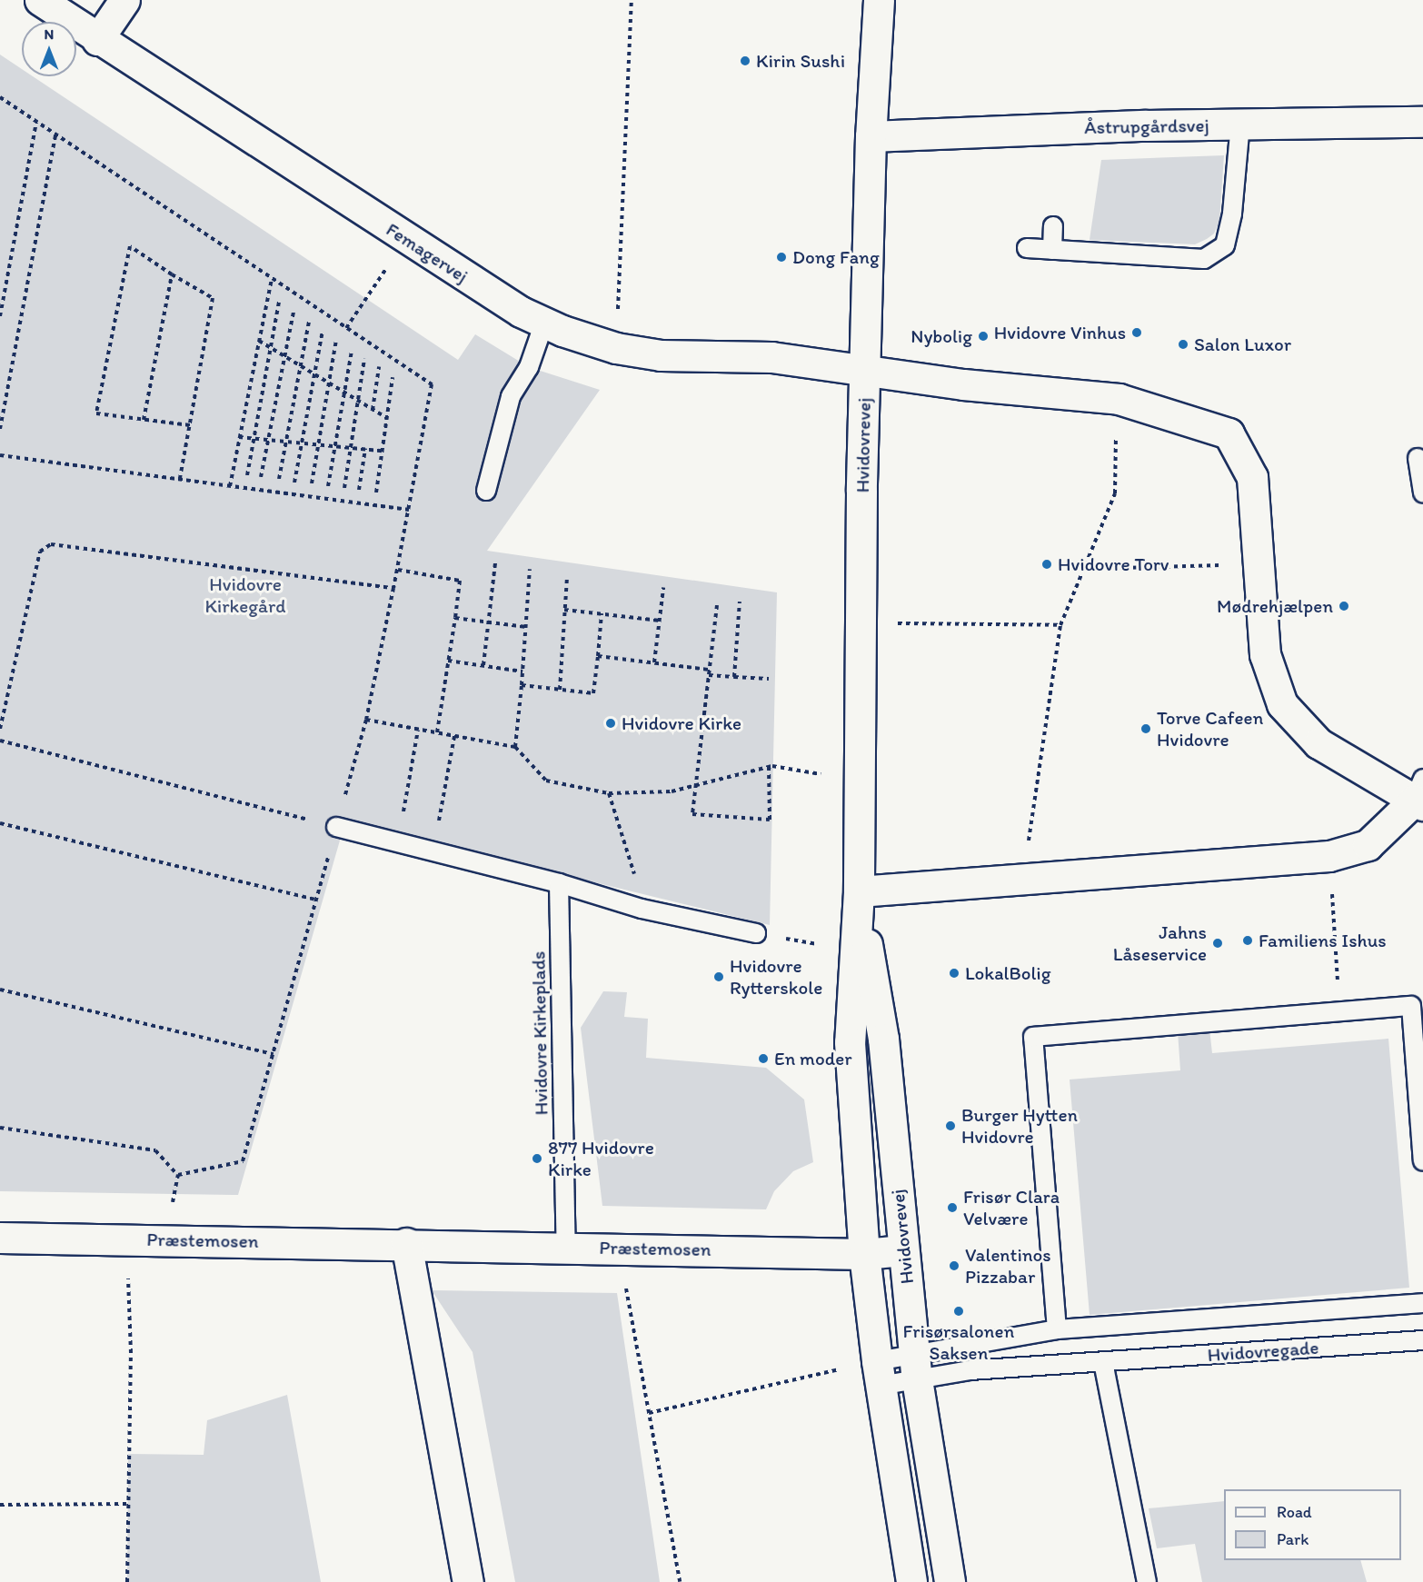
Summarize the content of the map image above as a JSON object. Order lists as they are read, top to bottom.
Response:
{
  "streets": {
    "street": [
      "Åstrupgårdsvej",
      "Femagervej",
      "Hvidovrevej",
      "Præstemosen"
    ],
    "lane": ["Hvidovre Kirkeplads", "Hvidovregade"]
  },
  "crossings": [
    ["Åstrupgårdsvej", "Hvidovrevej"],
    ["Femagervej", "Hvidovrevej"],
    ["Hvidovrevej", "Præstemosen"],
    ["Hvidovrevej", "Hvidovregade"],
    ["Hvidovre Kirkeplads", "Præstemosen"]
  ],
  "parks": ["Hvidovre Kirkegård"],
  "places": [
    "Kirin Sushi",
    "Dong Fang",
    "Hvidovre Vinhus",
    "Nybolig",
    "Salon Luxor",
    "Hvidovre Torv",
    "Mødrehjælpen",
    "Hvidovre Kirke",
    "Torve Cafeen Hvidovre",
    "Familiens Ishus",
    "Jahns Låseservice",
    "LokalBolig",
    "Hvidovre Rytterskole",
    "En moder",
    "Burger Hytten Hvidovre",
    "877 Hvidovre Kirke",
    "Frisør Clara Velvære",
    "Valentinos Pizzabar",
    "Frisørsalonen Saksen"
  ],
  "legend": ["Road", "Park"],
  "north": "top"
}
